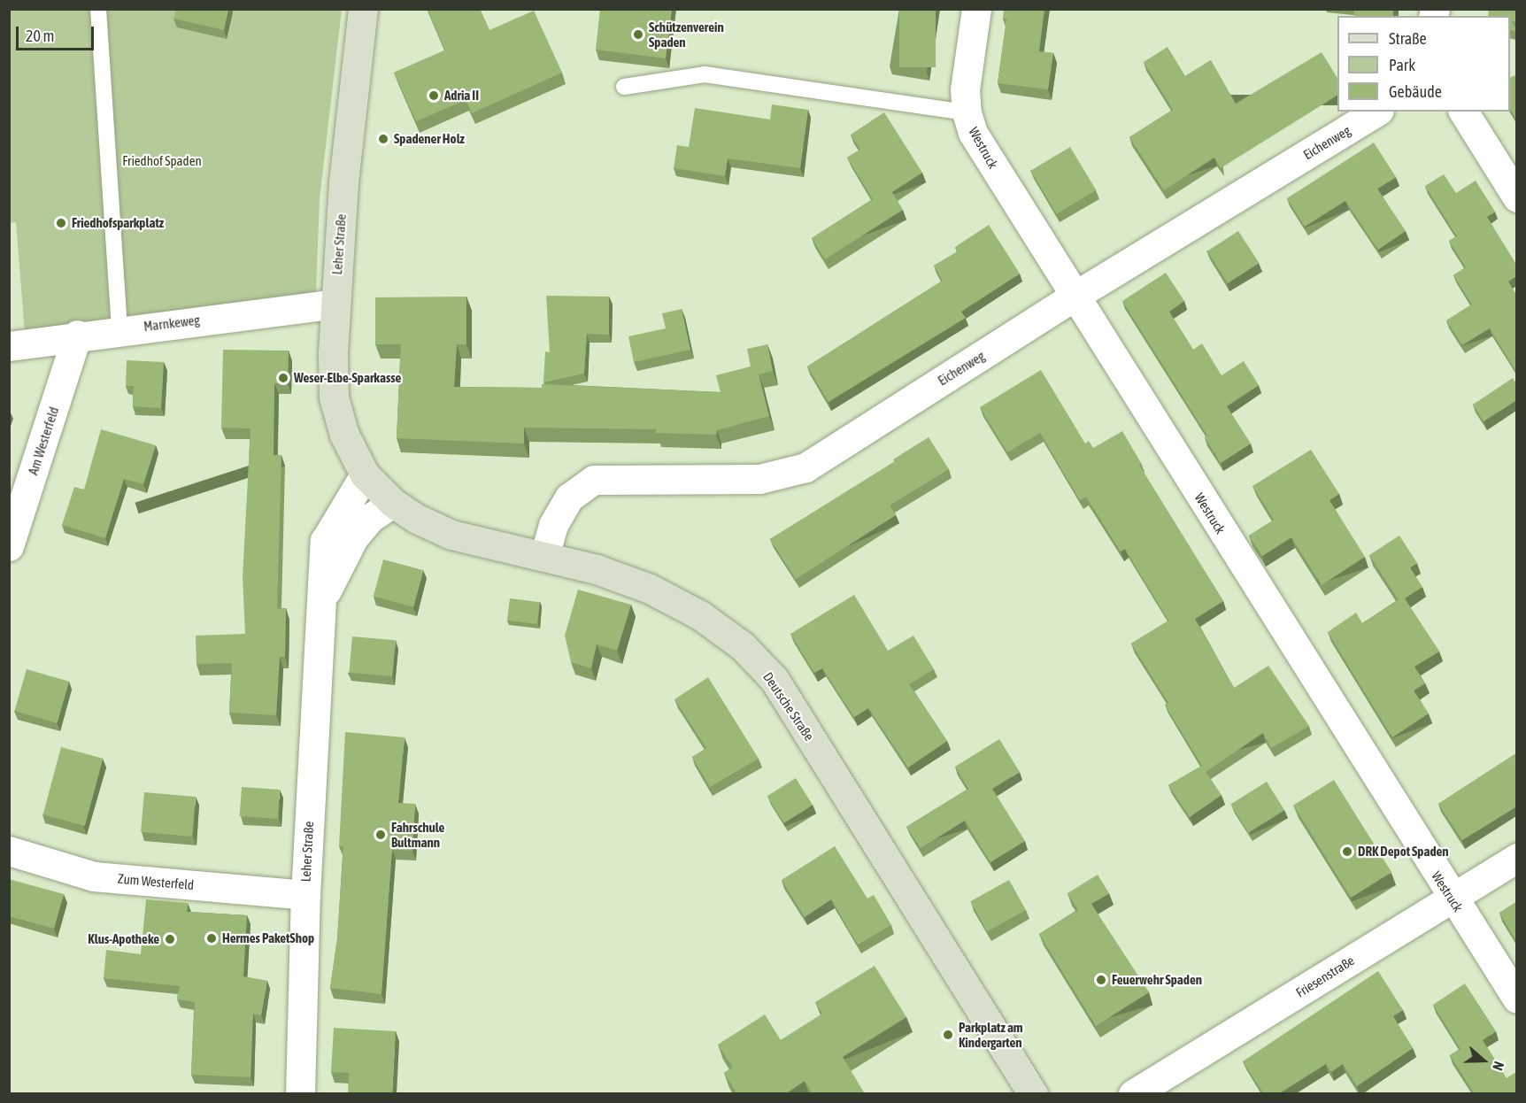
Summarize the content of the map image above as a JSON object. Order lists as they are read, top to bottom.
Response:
{
  "streets": {
    "street": [
      "Eichenweg",
      "Westruck",
      "Leher Straße",
      "Marnkeweg",
      "Am Westerfeld",
      "Deutsche Straße",
      "Zum Westerfeld",
      "Friesenstraße"
    ]
  },
  "crossings": [
    ["Eichenweg", "Westruck"],
    ["Eichenweg", "Deutsche Straße"],
    ["Westruck", "Friesenstraße"],
    ["Leher Straße", "Marnkeweg"],
    ["Leher Straße", "Deutsche Straße"],
    ["Leher Straße", "Zum Westerfeld"],
    ["Marnkeweg", "Am Westerfeld"]
  ],
  "parks": ["Friedhof Spaden"],
  "places": [
    "Schützenverein Spaden",
    "Adria II",
    "Spadener Holz",
    "Friedhofsparkplatz",
    "Weser-Elbe-Sparkasse",
    "Fahrschule Bultmann",
    "DRK Depot Spaden",
    "Hermes PaketShop",
    "Klus-Apotheke",
    "Feuerwehr Spaden",
    "Parkplatz am Kindergarten"
  ],
  "legend": ["Straße", "Park", "Gebäude"],
  "scale_bar": "20 m",
  "north": "right"
}
